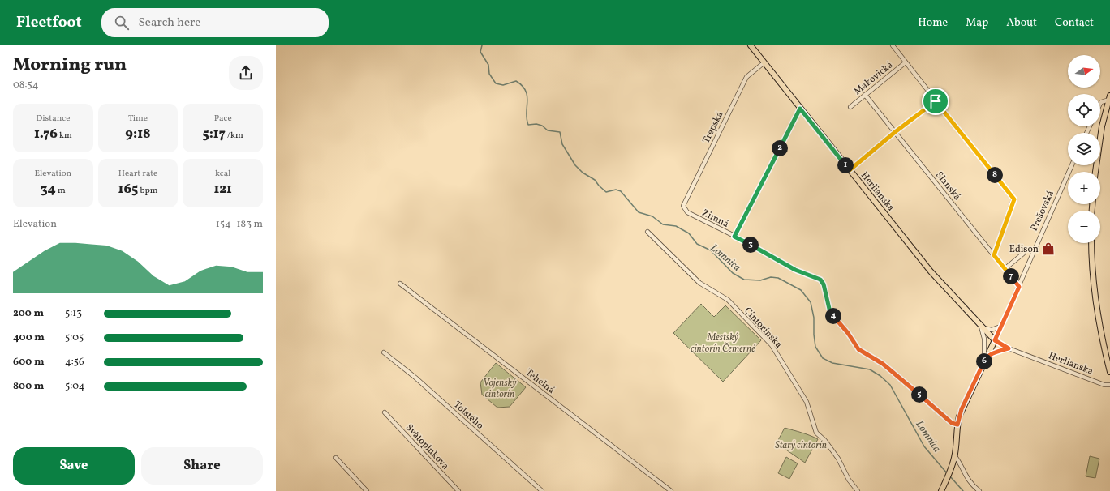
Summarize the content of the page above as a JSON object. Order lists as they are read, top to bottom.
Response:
{
  "streets": {
    "main road": ["Herlianska", "Prešovská"],
    "street": [
      "Makovická",
      "Trepská",
      "Slanská",
      "Zimná",
      "Cintorínska",
      "Tehelná",
      "Tolstého",
      "Svätoplukova"
    ]
  },
  "crossings": [
    ["Makovická", "Slanská"],
    ["Trepská", "Herlianska"],
    ["Trepská", "Zimná"],
    ["Slanská", "Prešovská"],
    ["Herlianska", "Prešovská"],
    ["Prešovská", "Zimná"]
  ],
  "water": ["Lomnica"],
  "parks": ["Mestský cintorín Čemerné", "Vojenský cintorín", "Starý cintorín"],
  "places": {
    "shop": ["Edison"]
  },
  "north": "right",
  "page": {
    "header": "Fleetfoot",
    "search": "Search here",
    "nav": [
      "Home",
      "Map",
      "About",
      "Contact"
    ],
    "heading": ["Morning run", "08:54"],
    "map_buttons": ["+", "−"],
    "stats": [
      ["Distance", "1.76 km"],
      ["Time", "9:18"],
      ["Pace", "5:17 /km"],
      ["Elevation", "34 m"],
      ["Heart rate", "165 bpm"],
      ["kcal", "121"]
    ],
    "pins": [
      "2",
      "1",
      "8",
      "3",
      "7",
      "4",
      "6",
      "5"
    ],
    "chart": ["Elevation", "154–183 m"],
    "list": [
      {
        "name": "200 m",
        "note": "5:13"
      },
      {
        "name": "400 m",
        "note": "5:05"
      },
      {
        "name": "600 m",
        "note": "4:56"
      },
      {
        "name": "800 m",
        "note": "5:04"
      }
    ],
    "buttons": ["Save", "Share"]
  }
}
